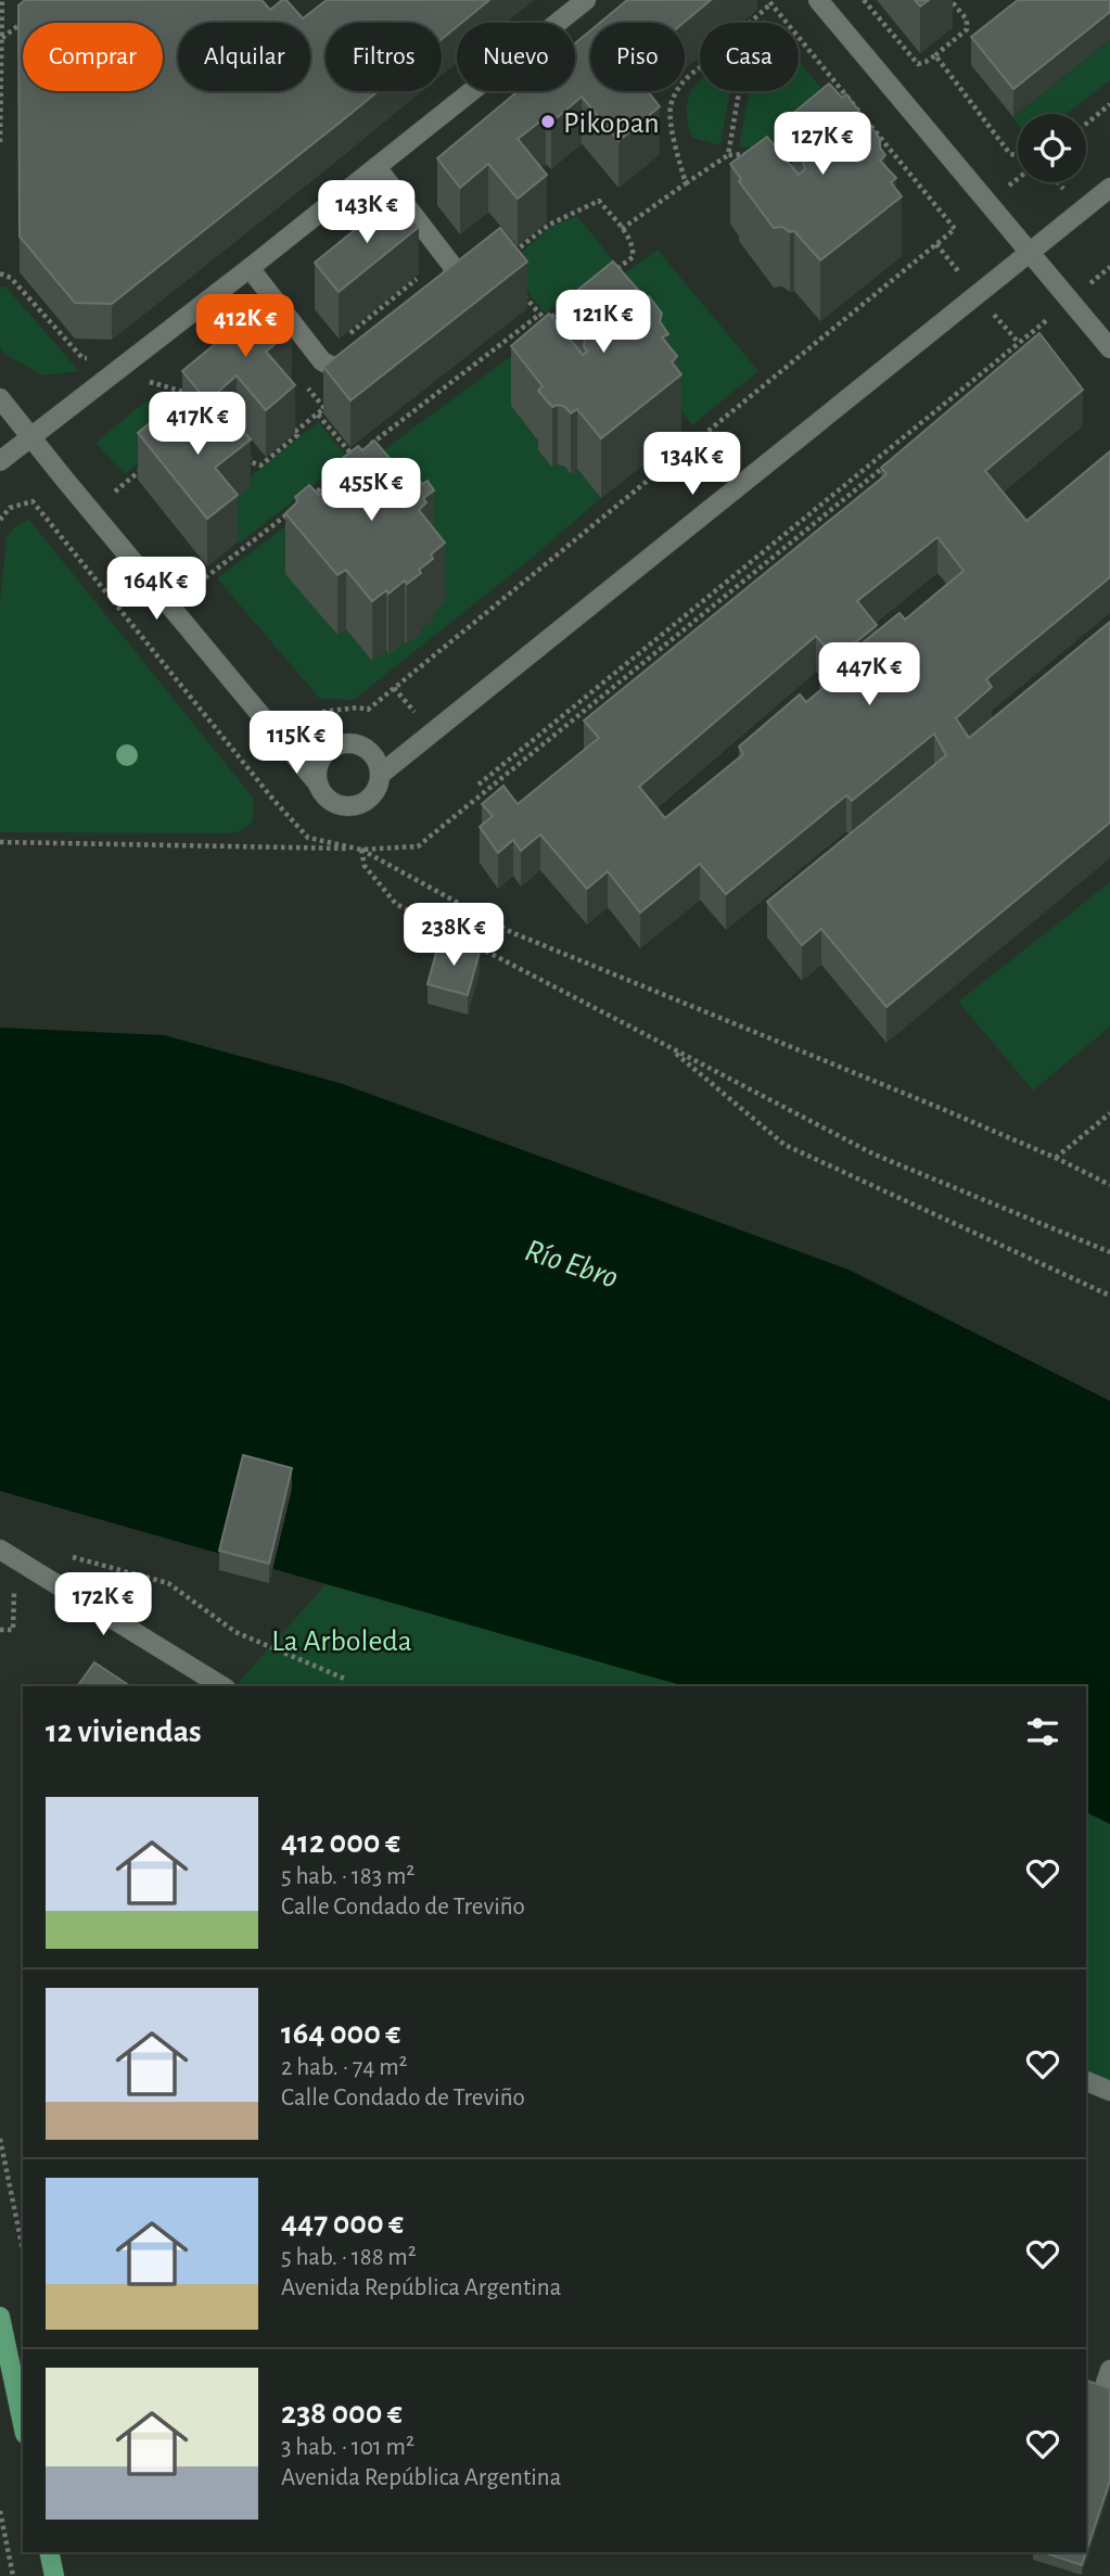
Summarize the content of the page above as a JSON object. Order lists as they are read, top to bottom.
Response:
{
  "water": ["Río Ebro"],
  "parks": ["La Arboleda"],
  "places": ["Pikopan"],
  "page": {
    "chip": [
      "Comprar",
      "Alquilar",
      "Filtros",
      "Nuevo",
      "Piso",
      "Casa"
    ],
    "price": [
      "127K €",
      "143K €",
      "121K €",
      "412K €",
      "417K €",
      "134K €",
      "455K €",
      "164K €",
      "447K €",
      "115K €",
      "238K €",
      "172K €"
    ],
    "heading": "12 viviendas",
    "list": [
      {
        "name": "412 000 €",
        "note": "5 hab. · 183 m² · Calle Condado de Treviño"
      },
      {
        "name": "164 000 €",
        "note": "2 hab. · 74 m² · Calle Condado de Treviño"
      },
      {
        "name": "447 000 €",
        "note": "5 hab. · 188 m² · Avenida República Argentina"
      },
      {
        "name": "238 000 €",
        "note": "3 hab. · 101 m² · Avenida República Argentina"
      }
    ]
  }
}
